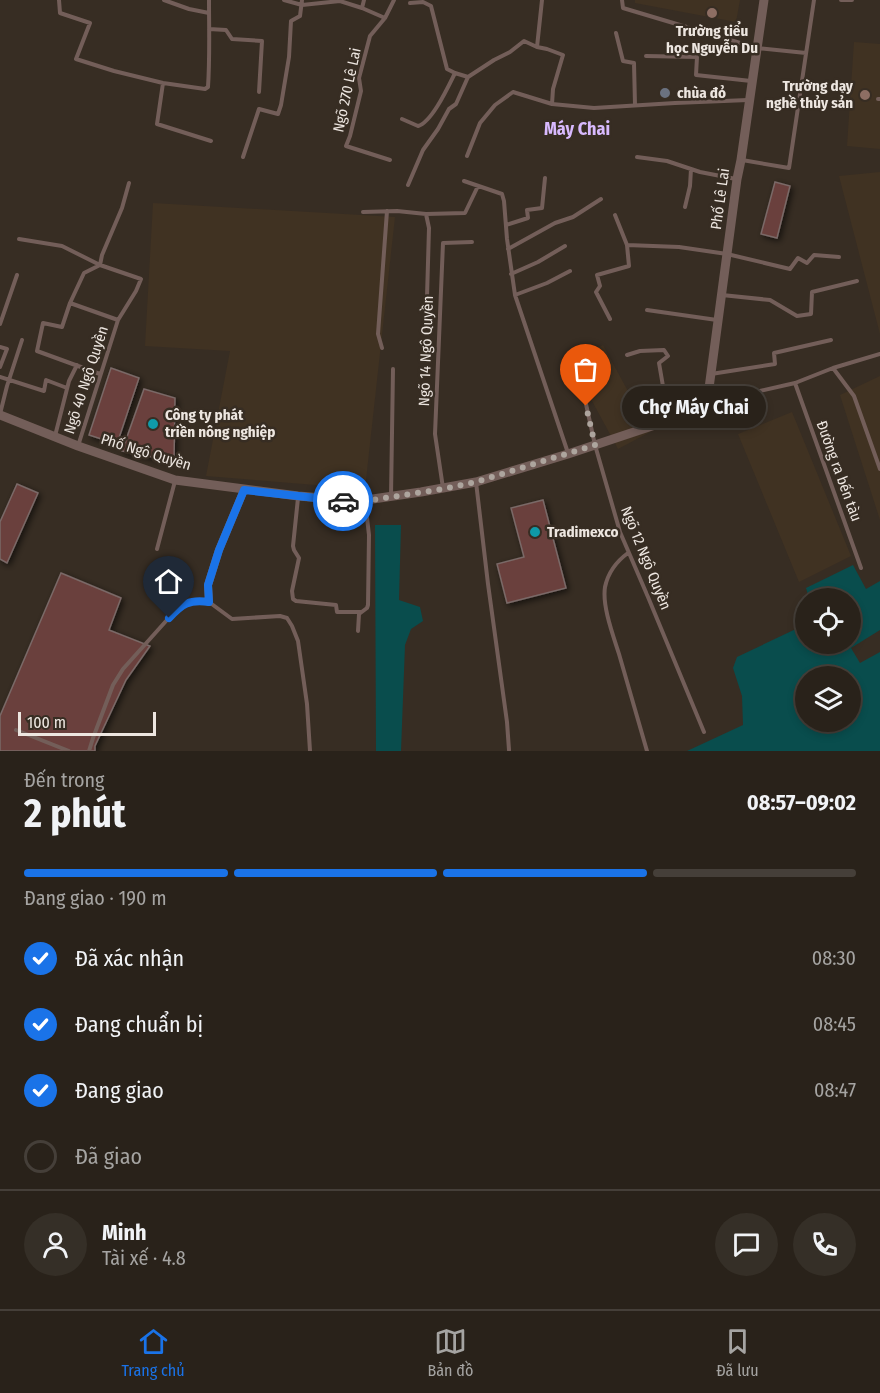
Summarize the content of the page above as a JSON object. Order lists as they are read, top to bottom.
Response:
{
  "streets": {
    "street": ["Phố Lê Lai", "Phố Ngô Quyền"],
    "lane": [
      "Ngõ 270 Lê Lai",
      "Ngõ 14 Ngô Quyền",
      "Ngõ 40 Ngô Quyền",
      "Đường ra bến tàu",
      "Ngõ 12 Ngô Quyền"
    ]
  },
  "crossings": [
    ["Phố Lê Lai", "Phố Ngô Quyền"],
    ["Ngõ 14 Ngô Quyền", "Phố Ngô Quyền"],
    ["Ngõ 40 Ngô Quyền", "Phố Ngô Quyền"],
    ["Phố Ngô Quyền", "Ngõ 12 Ngô Quyền"]
  ],
  "districts": ["Máy Chai"],
  "places": [
    "Trường tiểu học Nguyễn Du",
    "chùa đỏ",
    "Trường dạy nghề thủy sản",
    "Chợ Máy Chai",
    "Công ty phát triền nông nghiệp",
    "Tradimexco"
  ],
  "scale_bar": "100 m",
  "page": {
    "bubble": "Chợ Máy Chai",
    "scale": "100 m",
    "heading": ["2 phút", "Đến trong", "08:57–09:02"],
    "panel": ["Minh", "Tài xế · 4.8"],
    "bar": "Đang giao · 190 m",
    "list": [
      ["Đã xác nhận", "08:30"],
      ["Đang chuẩn bị", "08:45"],
      ["Đang giao", "08:47"],
      "Đã giao"
    ],
    "tabs": ["Trang chủ", "Bản đồ", "Đã lưu"]
  }
}
